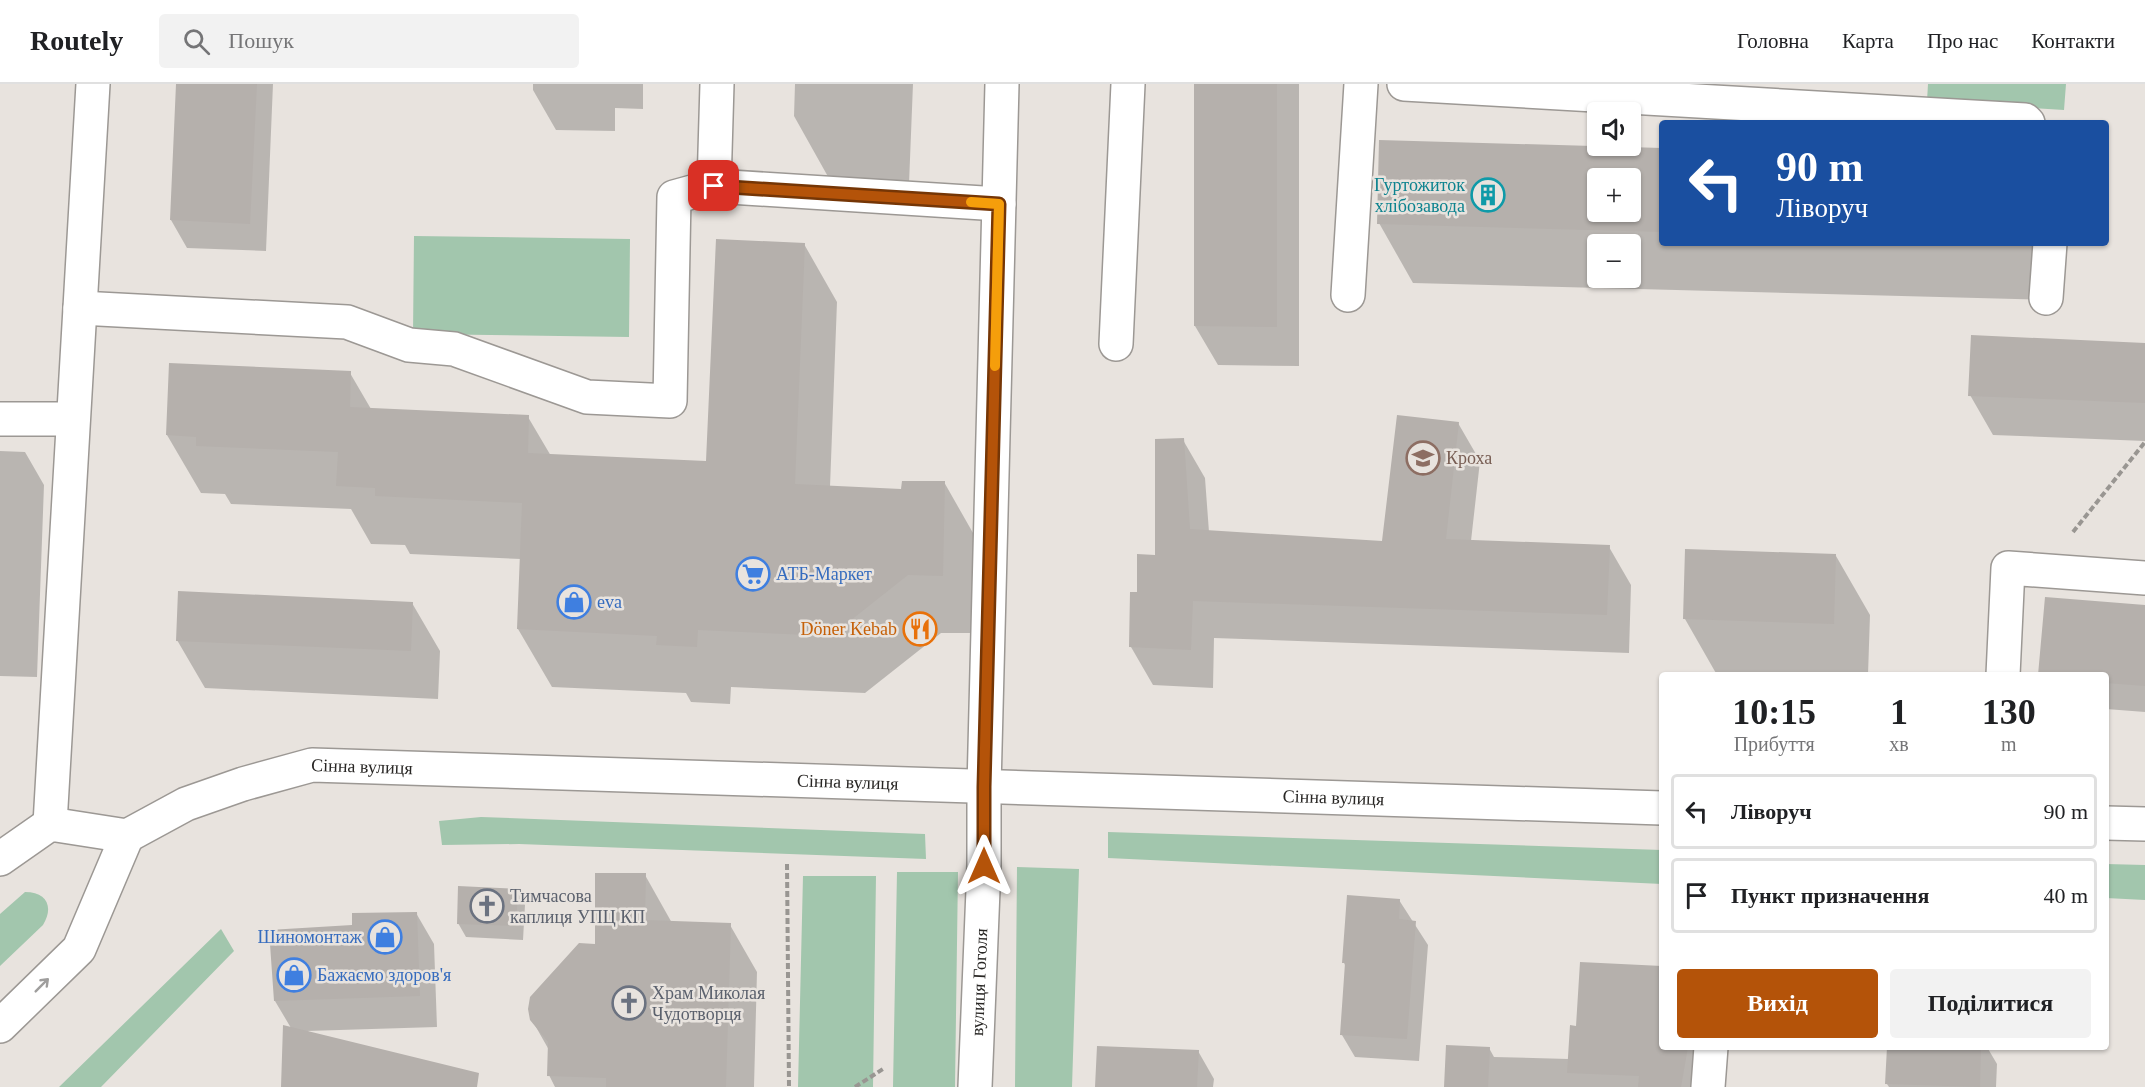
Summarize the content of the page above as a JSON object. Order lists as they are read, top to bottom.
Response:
{
  "streets": {
    "main road": ["Сінна вулиця", "вулиця Гоголя"]
  },
  "crossings": [
    ["Сінна вулиця", "вулиця Гоголя"]
  ],
  "places": {
    "building": ["Гуртожиток хлібозавода"],
    "school or university": ["Кроха"],
    "supermarket": ["АТБ-Маркет"],
    "shop": ["eva", "Шиномонтаж", "Бажаємо здоров'я"],
    "restaurant": ["Döner Kebab"],
    "church": ["Тимчасова каплиця УПЦ КП", "Храм Миколая Чудотворця"]
  },
  "page": {
    "header": "Routely",
    "search": "Пошук",
    "nav": [
      "Головна",
      "Карта",
      "Про нас",
      "Контакти"
    ],
    "map_buttons": ["+", "−"],
    "turn": ["90 m", "Ліворуч"],
    "eta": [
      "10:15",
      "Прибуття",
      "1",
      "хв",
      "130",
      "m"
    ],
    "list": [
      {
        "name": "Ліворуч",
        "value": "90 m"
      },
      {
        "name": "Пункт призначення",
        "value": "40 m"
      }
    ],
    "buttons": ["Вихід", "Поділитися"]
  }
}
